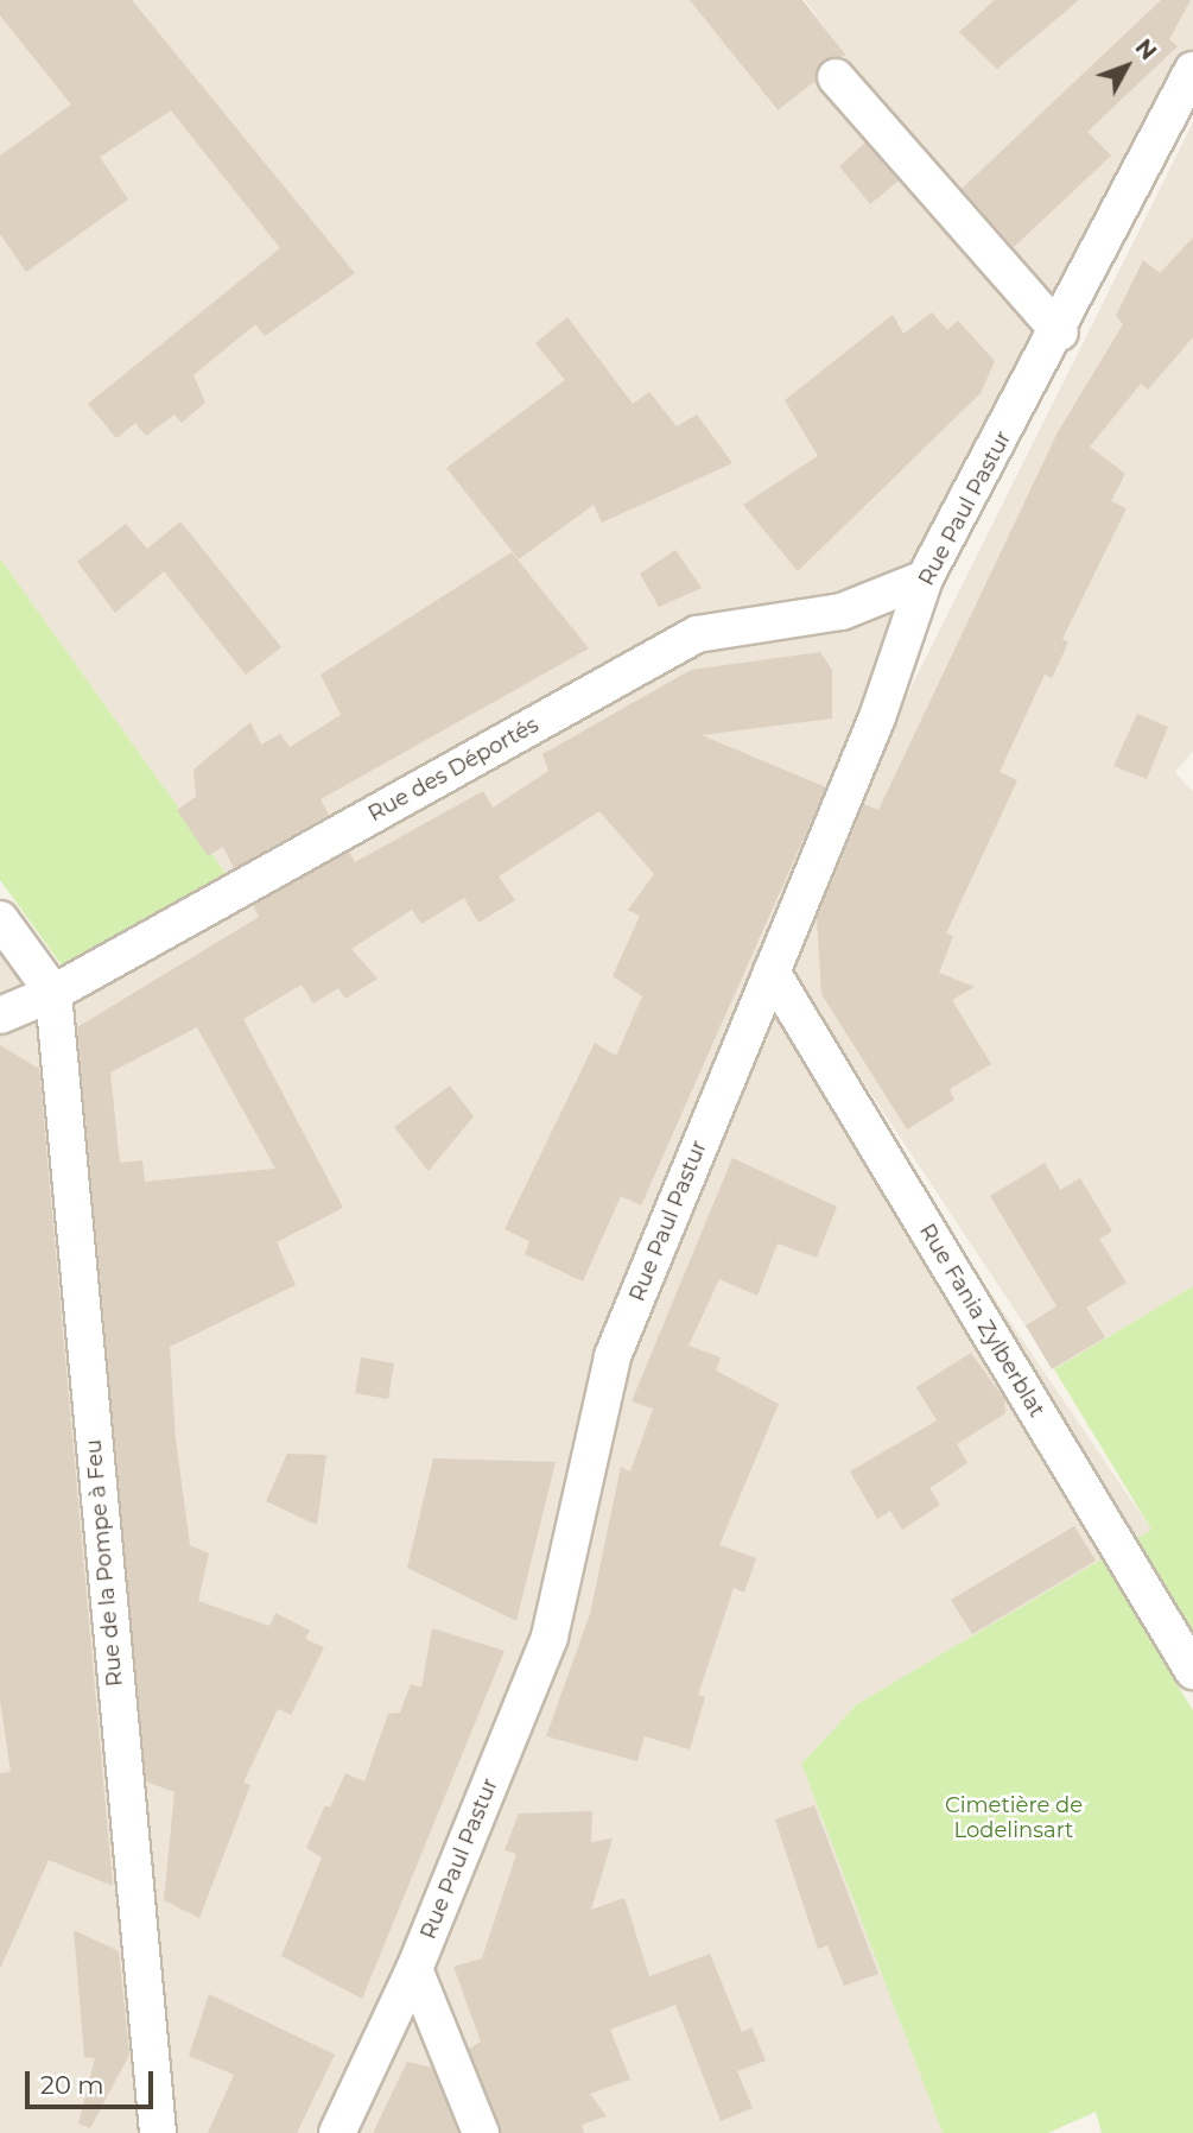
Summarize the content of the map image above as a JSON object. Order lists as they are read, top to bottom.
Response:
{
  "streets": {
    "street": [
      "Rue Paul Pastur",
      "Rue des Déportés",
      "Rue Fania Zylberblat",
      "Rue de la Pompe à Feu"
    ]
  },
  "crossings": [
    ["Rue Paul Pastur", "Rue des Déportés"],
    ["Rue Paul Pastur", "Rue Fania Zylberblat"],
    ["Rue des Déportés", "Rue de la Pompe à Feu"]
  ],
  "parks": ["Cimetière de Lodelinsart"],
  "scale_bar": "20 m",
  "north": "top right"
}
